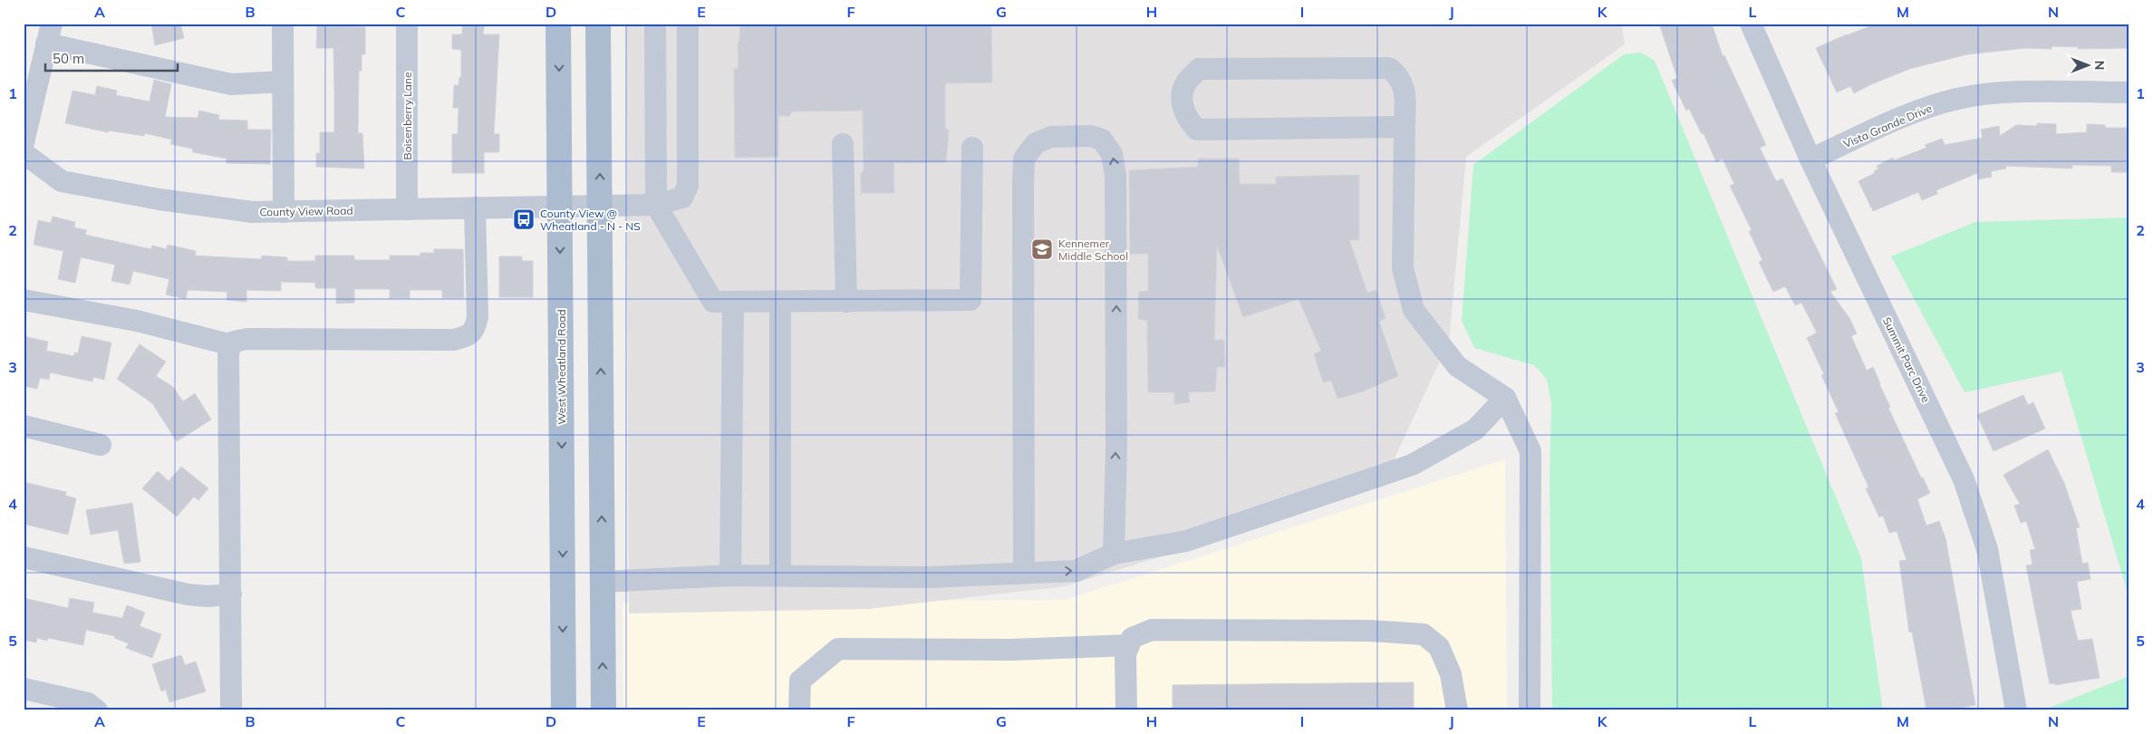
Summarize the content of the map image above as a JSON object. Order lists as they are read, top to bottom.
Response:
{
  "streets": {
    "main road": ["West Wheatland Road"],
    "street": [
      "Boisenberry Lane",
      "Vista Grande Drive",
      "County View Road",
      "Summit Parc Drive"
    ]
  },
  "crossings": [
    ["Boisenberry Lane", "County View Road"],
    ["Vista Grande Drive", "Summit Parc Drive"],
    ["County View Road", "West Wheatland Road"]
  ],
  "places": {
    "bus stop": ["County View @ Wheatland - N - NS"],
    "school or university": ["Kennemer Middle School"]
  },
  "scale_bar": "50 m",
  "north": "right",
  "grid": {
    "columns": [
      "A",
      "B",
      "C",
      "D",
      "E",
      "F",
      "G",
      "H",
      "I",
      "J",
      "K",
      "L",
      "M",
      "N"
    ],
    "rows": [
      "1",
      "2",
      "3",
      "4",
      "5"
    ]
  }
}
